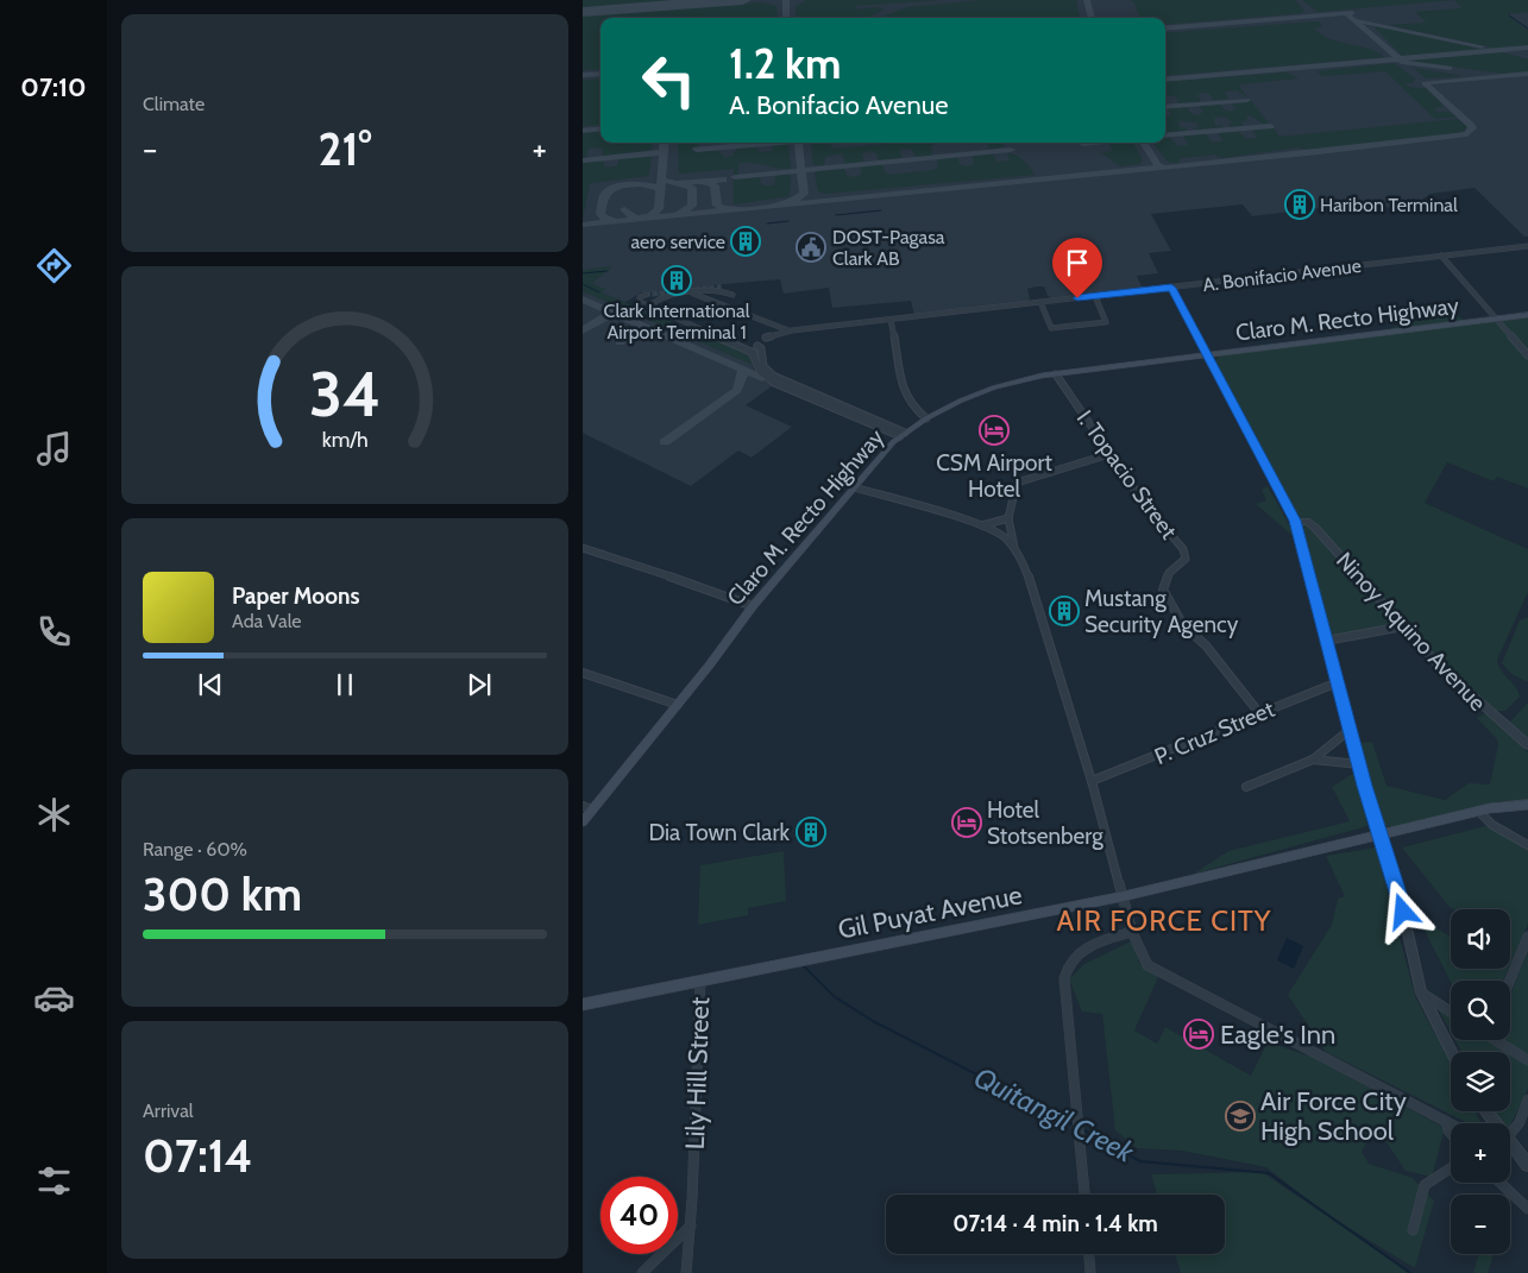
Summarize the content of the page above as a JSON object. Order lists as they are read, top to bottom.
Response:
{
  "streets": {
    "main road": ["Claro M. Recto Highway", "Gil Puyat Avenue"],
    "street": [
      "A. Bonifacio Avenue",
      "I. Topacio Street",
      "Ninoy Aquino Avenue",
      "P. Cruz Street",
      "Lily Hill Street"
    ]
  },
  "crossings": [
    ["Claro M. Recto Highway", "I. Topacio Street"],
    ["I. Topacio Street", "P. Cruz Street"],
    ["Gil Puyat Avenue", "Lily Hill Street"]
  ],
  "districts": ["AIR FORCE CITY"],
  "water": ["Quitangil Creek"],
  "places": {
    "building": [
      "Haribon Terminal",
      "aero service",
      "Clark International Airport Terminal 1",
      "Mustang Security Agency",
      "Dia Town Clark"
    ],
    "public building": ["DOST-Pagasa Clark AB"],
    "hotel": ["CSM Airport Hotel", "Hotel Stotsenberg", "Eagle's Inn"],
    "school or university": ["Air Force City High School"]
  },
  "page": {
    "tabs": "07:10",
    "tile": [
      "Climate",
      ["Range · 60%", "300 km"],
      ["Arrival", "07:14"]
    ],
    "turn": ["1.2 km", "A. Bonifacio Avenue"],
    "heat": ["−", "21°", "+"],
    "song": ["Paper Moons", "Ada Vale"],
    "map_buttons": ["+", "−"],
    "limit": "40",
    "trip": "07:14 · 4 min · 1.4 km",
    "gauge": ["34", "km/h"]
  }
}
